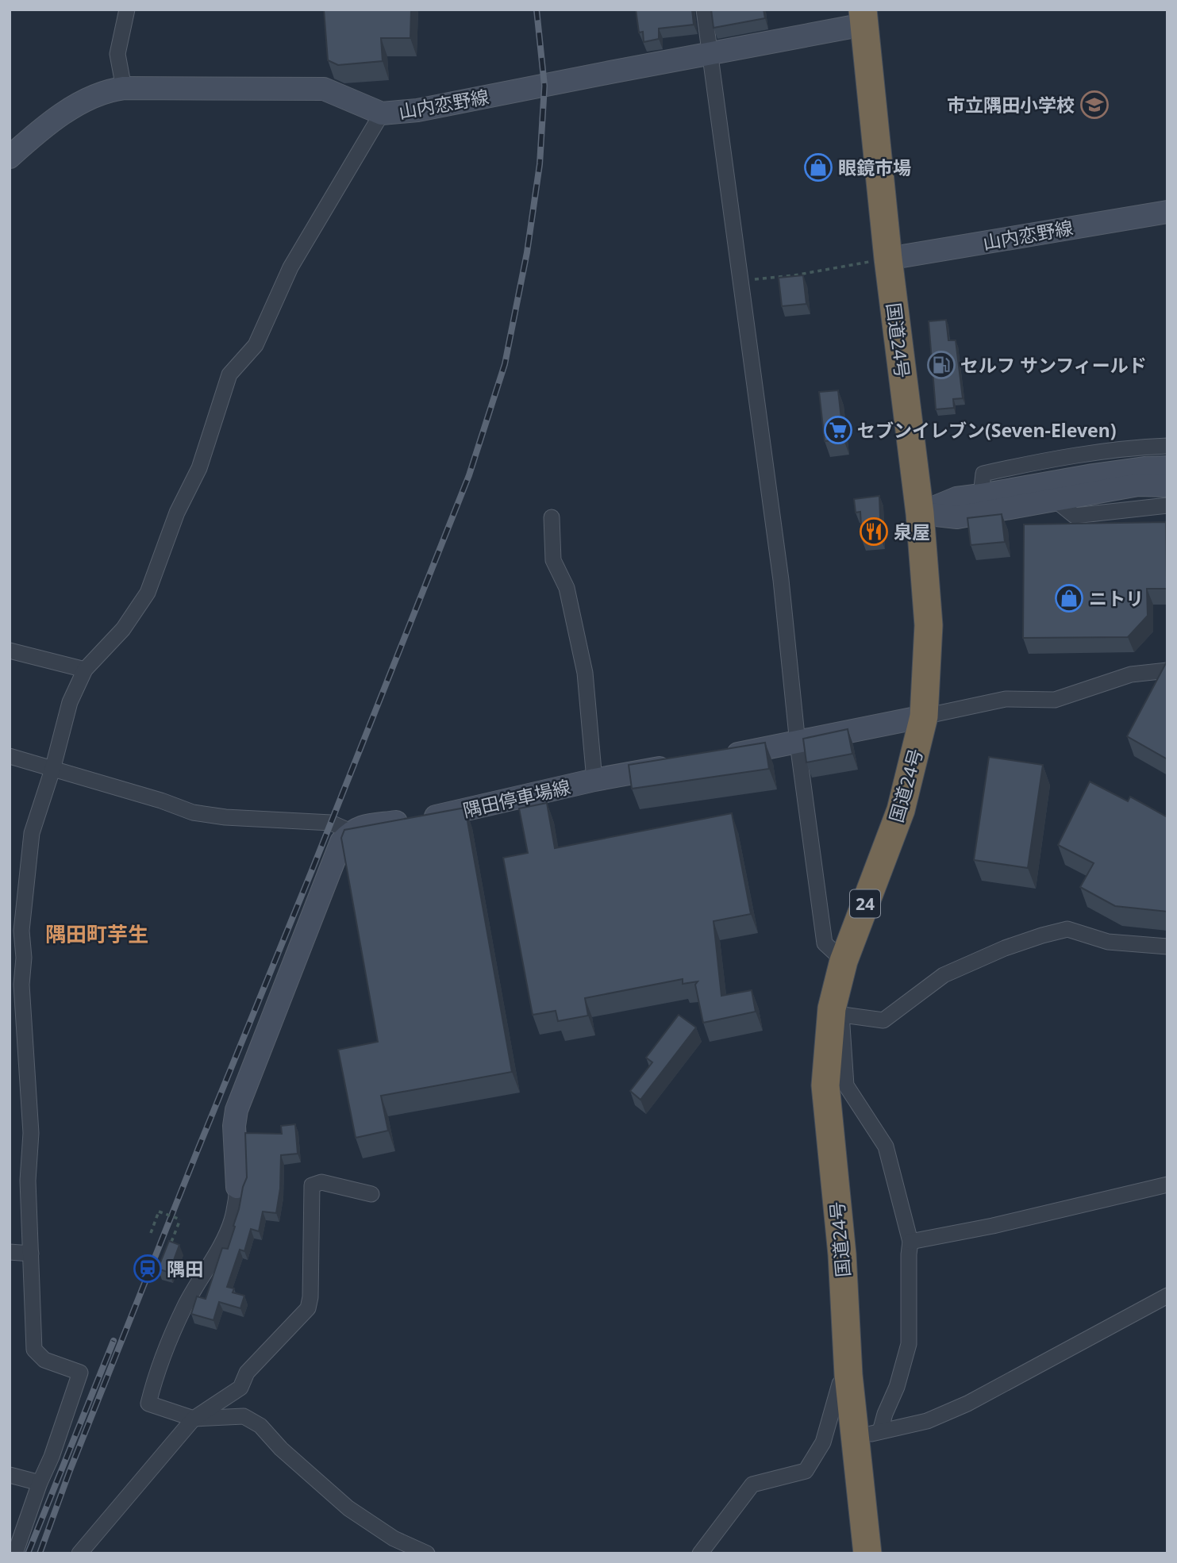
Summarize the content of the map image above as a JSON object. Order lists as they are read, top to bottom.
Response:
{
  "streets": {
    "highway": ["国道24号", "24"],
    "main road": ["山内恋野線", "隅田停車場線"]
  },
  "crossings": [
    ["山内恋野線", "国道24号"]
  ],
  "districts": ["隅田町芋生"],
  "places": {
    "school or university": ["市立隅田小学校"],
    "shop": ["眼鏡市場", "ニトリ"],
    "fuel station": ["セルフ サンフィールド"],
    "supermarket": ["セブンイレブン(Seven-Eleven)"],
    "restaurant": ["泉屋"],
    "station": ["隅田"]
  }
}
